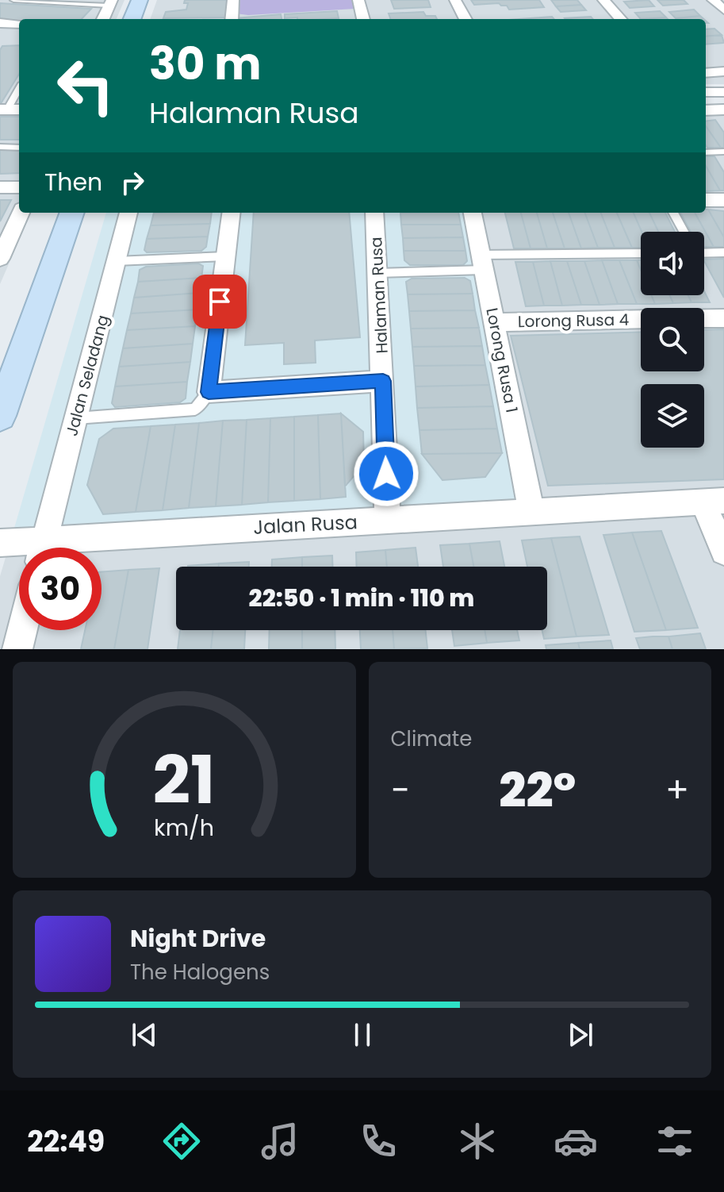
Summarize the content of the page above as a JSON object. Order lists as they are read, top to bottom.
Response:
{
  "streets": {
    "street": [
      "Halaman Rusa",
      "Lorong Rusa 4",
      "Lorong Rusa 1",
      "Jalan Seladang",
      "Jalan Rusa"
    ]
  },
  "crossings": [
    ["Halaman Rusa", "Jalan Rusa"],
    ["Lorong Rusa 4", "Lorong Rusa 1"],
    ["Lorong Rusa 1", "Jalan Rusa"]
  ],
  "page": {
    "turn": ["30 m", "Halaman Rusa"],
    "then": "Then",
    "limit": "30",
    "trip": "22:50 · 1 min · 110 m",
    "tile": "Climate",
    "heat": ["−", "22°", "+"],
    "song": ["Night Drive", "The Halogens"],
    "tabs": "22:49",
    "gauge": ["21", "km/h"]
  }
}
